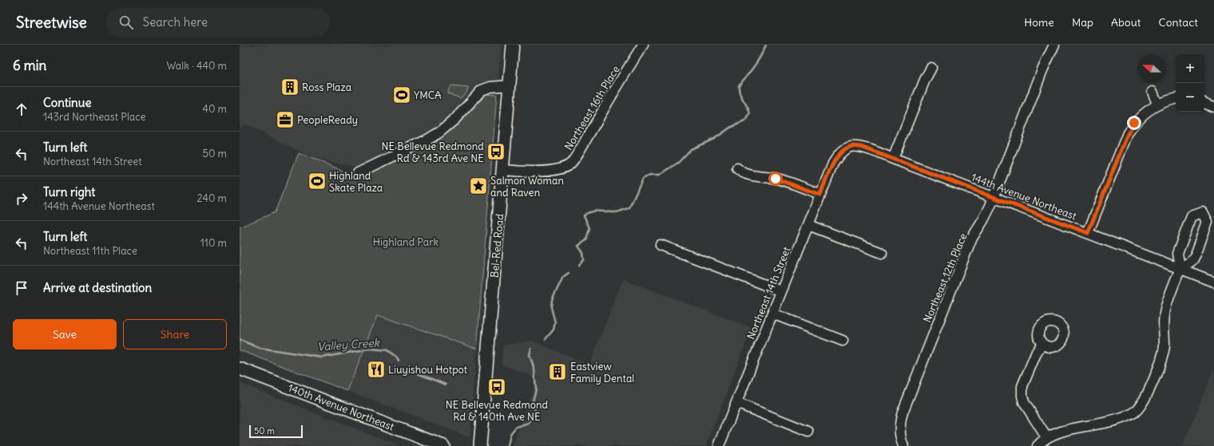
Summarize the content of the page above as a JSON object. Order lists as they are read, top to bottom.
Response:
{
  "streets": {
    "main road": ["Bel-Red Road", "140th Avenue Northeast"],
    "street": [
      "Northeast 16th Place",
      "144th Avenue Northeast",
      "Northeast 12th Place",
      "Northeast 14th Street"
    ]
  },
  "crossings": [
    ["Northeast 16th Place", "Bel-Red Road"],
    ["144th Avenue Northeast", "Northeast 12th Place"],
    ["144th Avenue Northeast", "Northeast 14th Street"]
  ],
  "water": ["Valley Creek"],
  "parks": ["Highland Park"],
  "places": {
    "building": ["Ross Plaza", "Eastview Family Dental"],
    "sports": ["YMCA", "Highland Skate Plaza"],
    "office": ["PeopleReady"],
    "bus stop": ["NE Bellevue Redmond Rd & 143rd Ave NE", "NE Bellevue Redmond Rd & 140th Ave NE"],
    "place": ["Salmon Woman and Raven"],
    "restaurant": ["Liuyishou Hotpot"]
  },
  "scale_bar": "50 m",
  "north": "left",
  "page": {
    "header": "Streetwise",
    "search": "Search here",
    "nav": [
      "Home",
      "Map",
      "About",
      "Contact"
    ],
    "heading": ["6 min", "Walk · 440 m"],
    "map_buttons": ["+", "−"],
    "list": [
      ["Continue", "143rd Northeast Place", "40 m"],
      ["Turn left", "Northeast 14th Street", "50 m"],
      ["Turn right", "144th Avenue Northeast", "240 m"],
      ["Turn left", "Northeast 11th Place", "110 m"],
      "Arrive at destination"
    ],
    "buttons": ["Save", "Share"],
    "scale": "50 m"
  }
}
